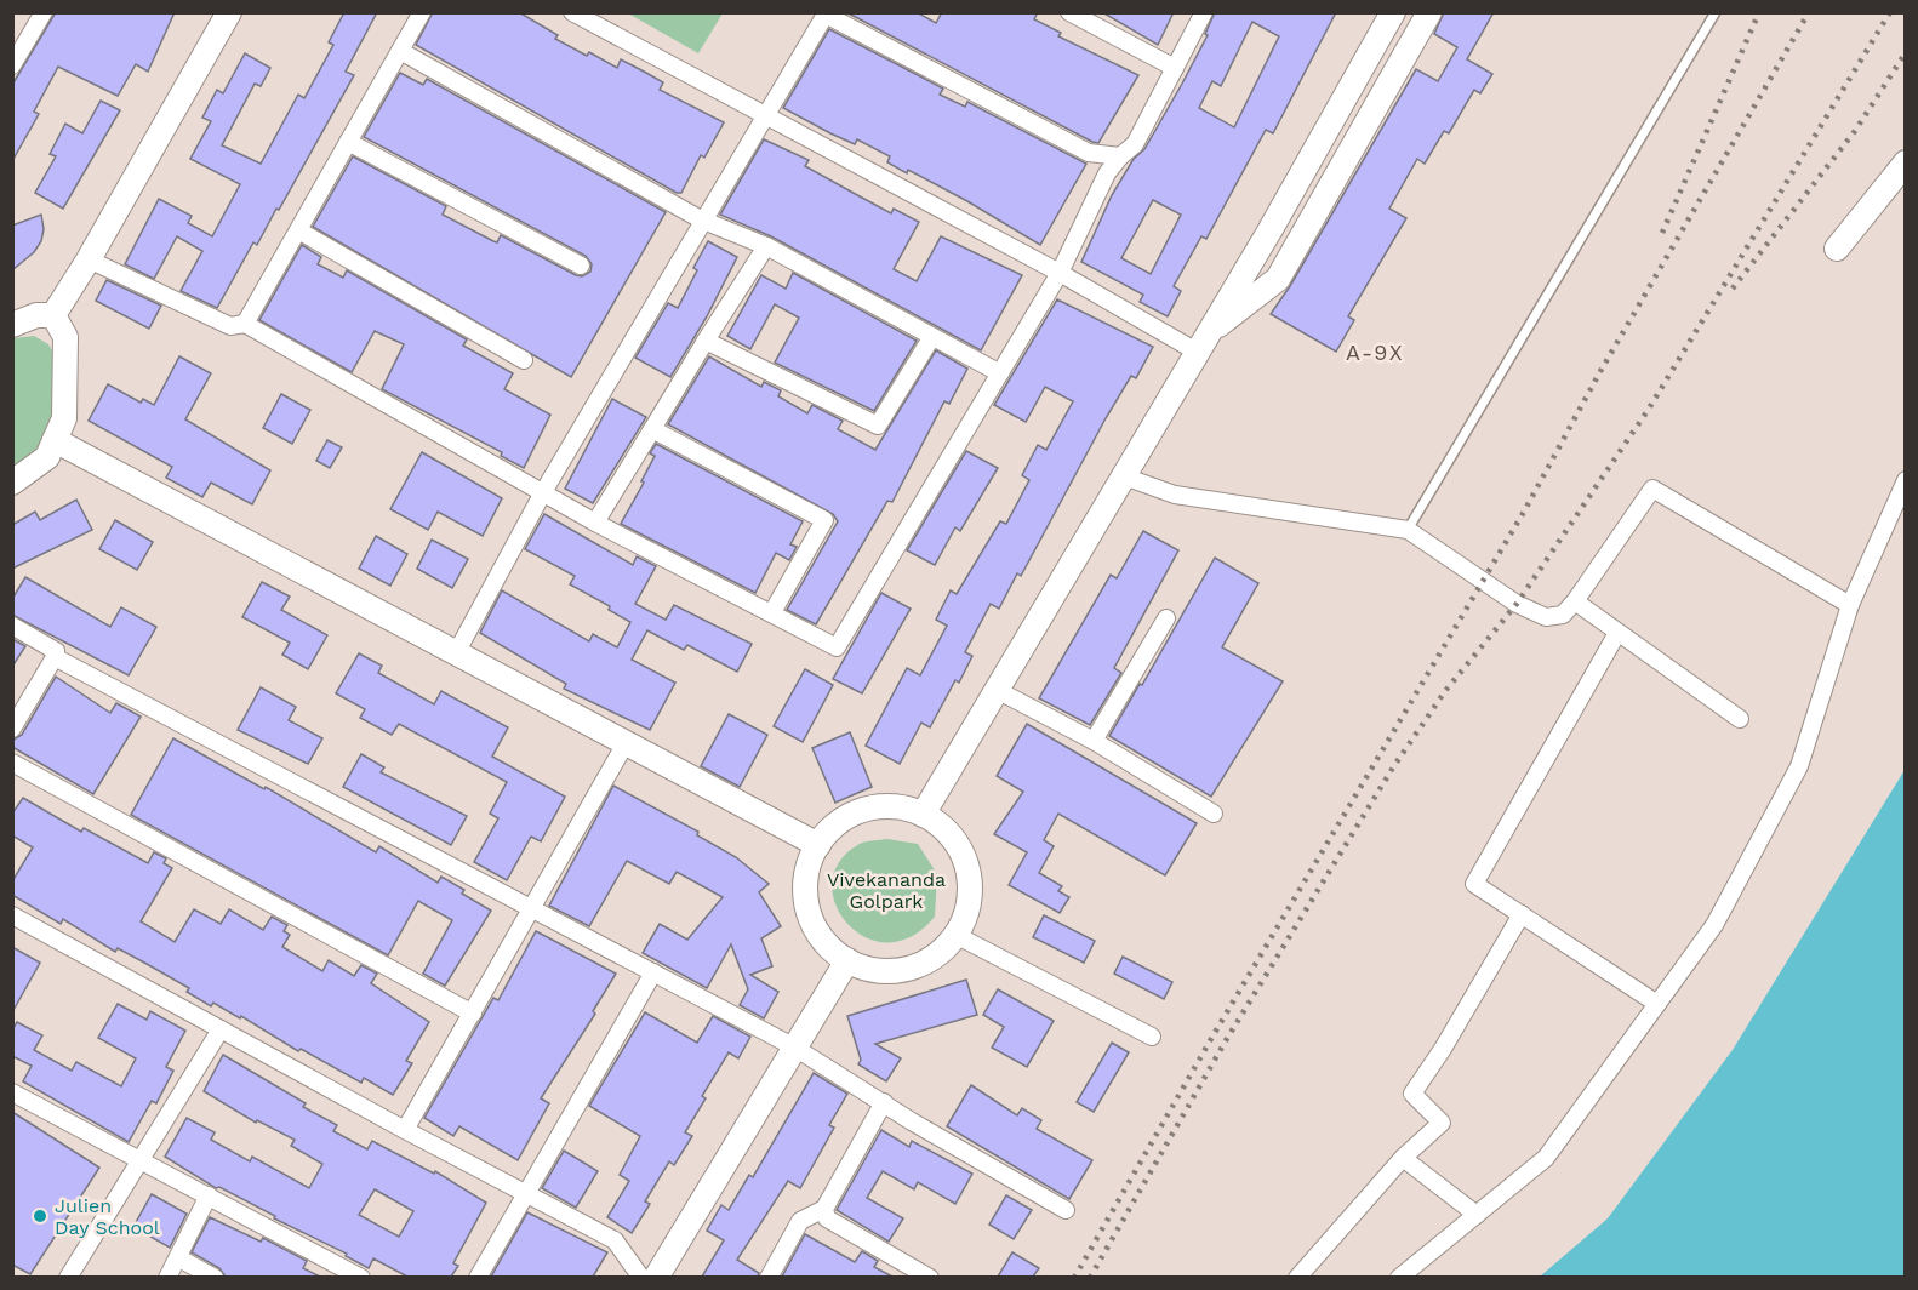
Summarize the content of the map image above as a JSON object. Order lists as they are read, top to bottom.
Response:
{
  "districts": ["A-9X"],
  "parks": ["Vivekananda Golpark"],
  "places": ["Julien Day School"]
}
